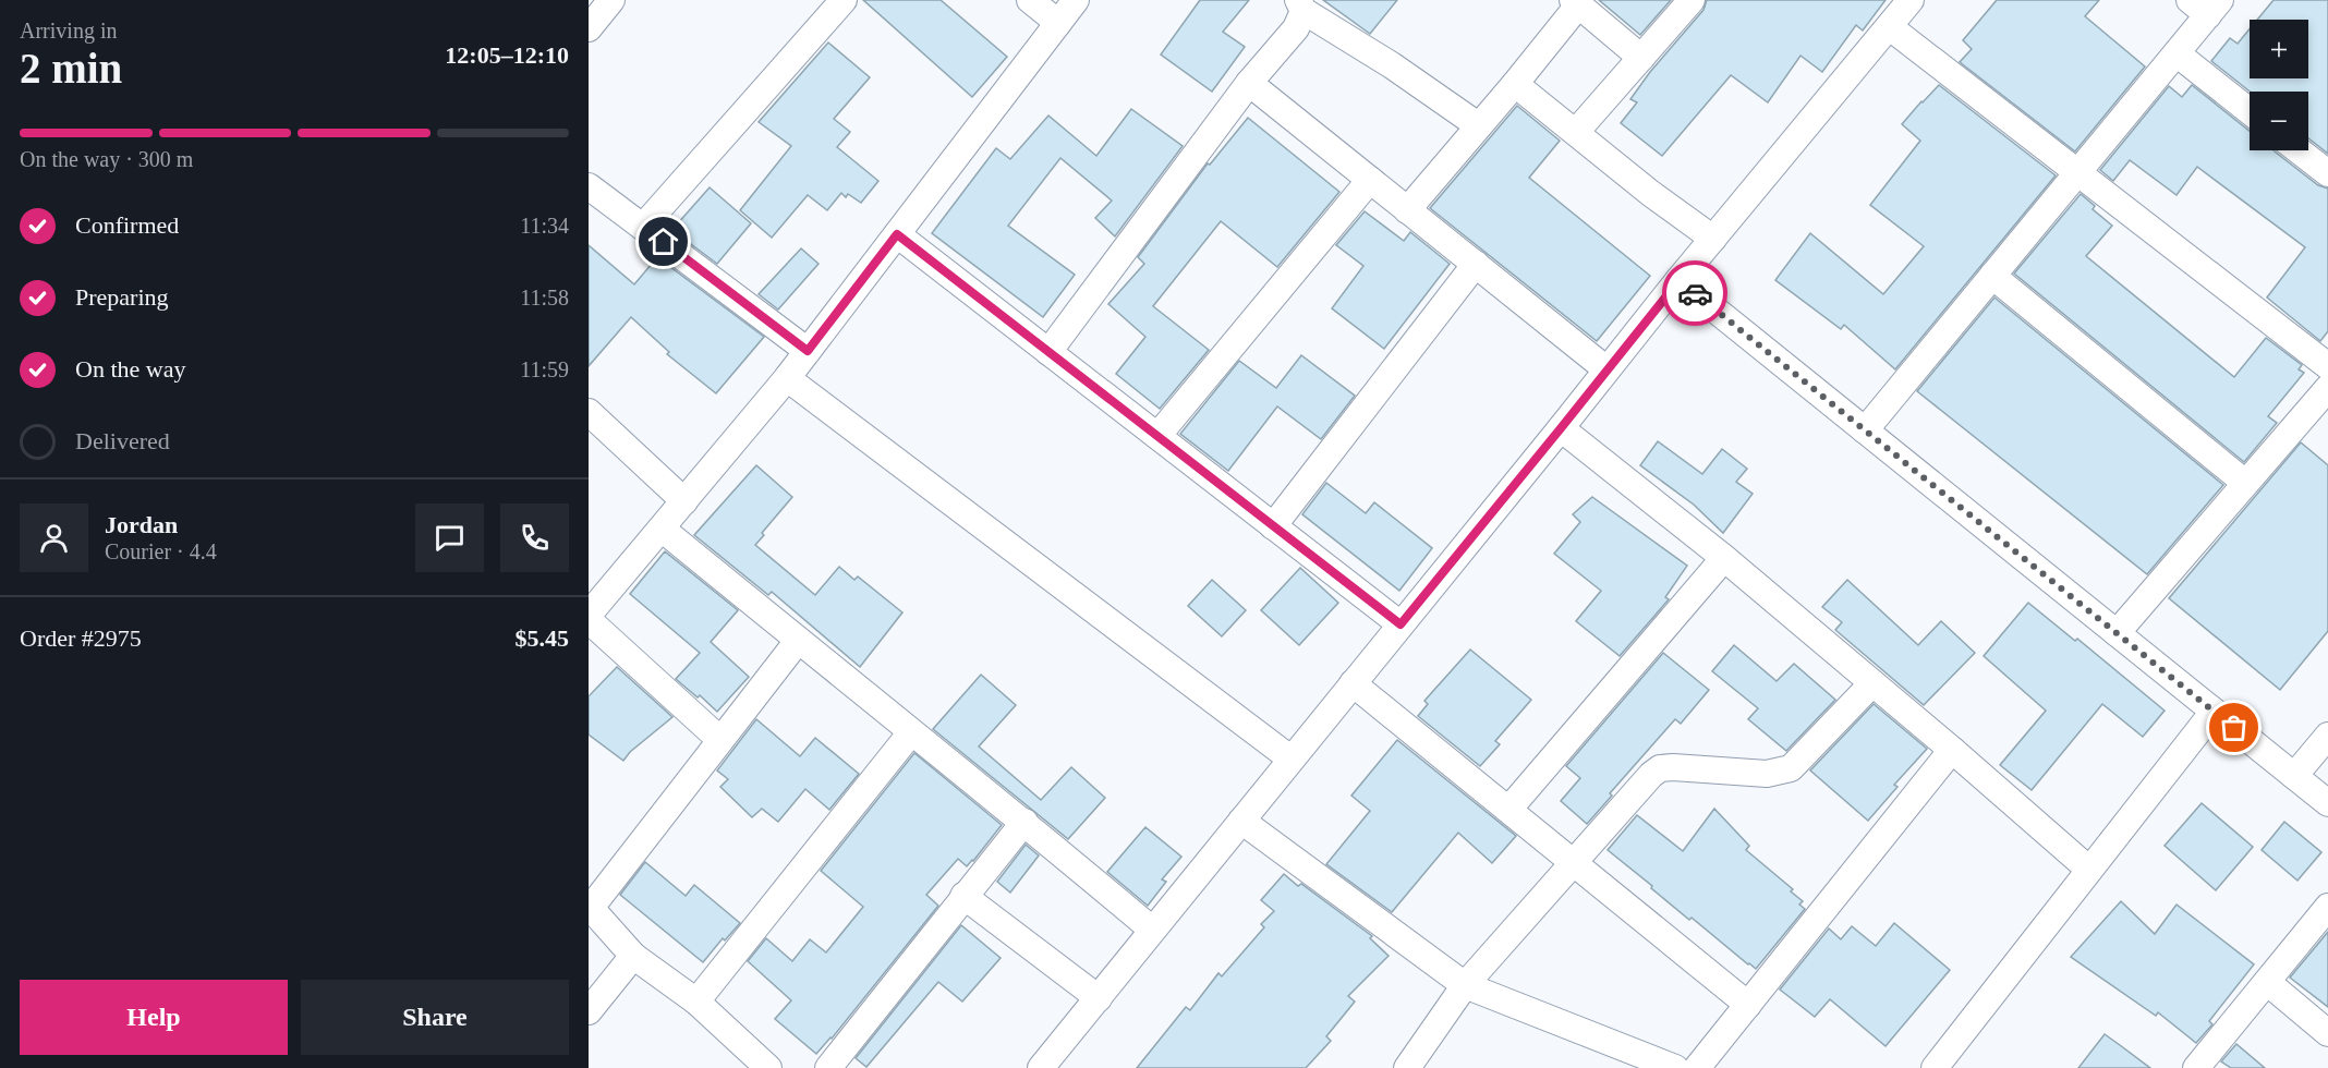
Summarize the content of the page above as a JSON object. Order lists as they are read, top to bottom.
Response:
{
  "page": {
    "heading": ["2 min", "Arriving in", "12:05–12:10"],
    "panel": [
      "Jordan",
      "Courier · 4.4",
      "Order #2975",
      "$5.45"
    ],
    "map_buttons": ["+", "−"],
    "bar": "On the way · 300 m",
    "list": [
      ["Confirmed", "11:34"],
      ["Preparing", "11:58"],
      ["On the way", "11:59"],
      "Delivered"
    ],
    "buttons": ["Help", "Share"]
  }
}
